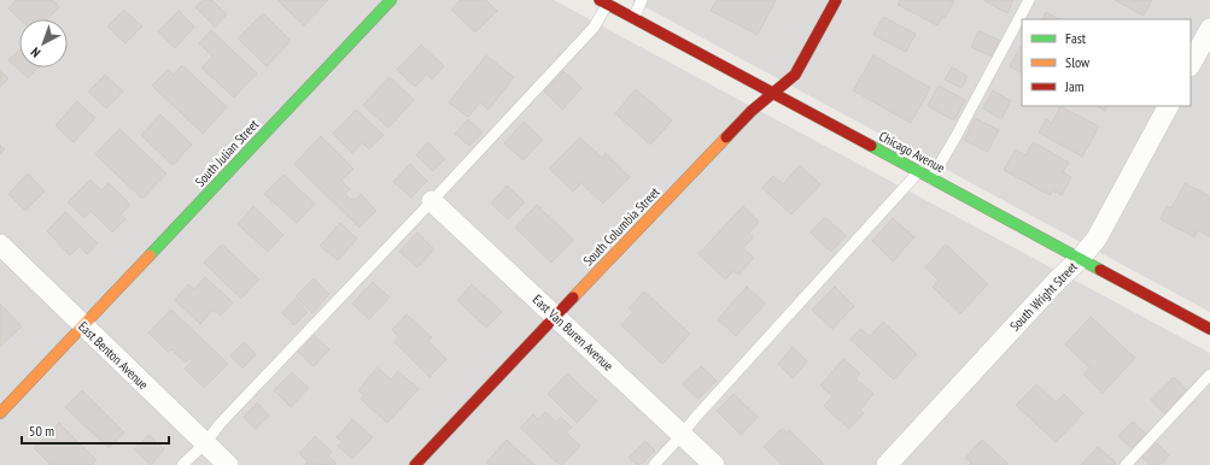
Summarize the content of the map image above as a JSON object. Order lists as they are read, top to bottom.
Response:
{
  "streets": {
    "street": [
      "Chicago Avenue",
      "South Julian Street",
      "South Columbia Street",
      "South Wright Street",
      "East Van Buren Avenue",
      "East Benton Avenue"
    ]
  },
  "crossings": [
    ["Chicago Avenue", "South Columbia Street"],
    ["Chicago Avenue", "South Wright Street"],
    ["South Julian Street", "East Benton Avenue"],
    ["South Columbia Street", "East Van Buren Avenue"]
  ],
  "legend": ["Fast", "Slow", "Jam"],
  "scale_bar": "50 m",
  "north": "bottom left"
}
